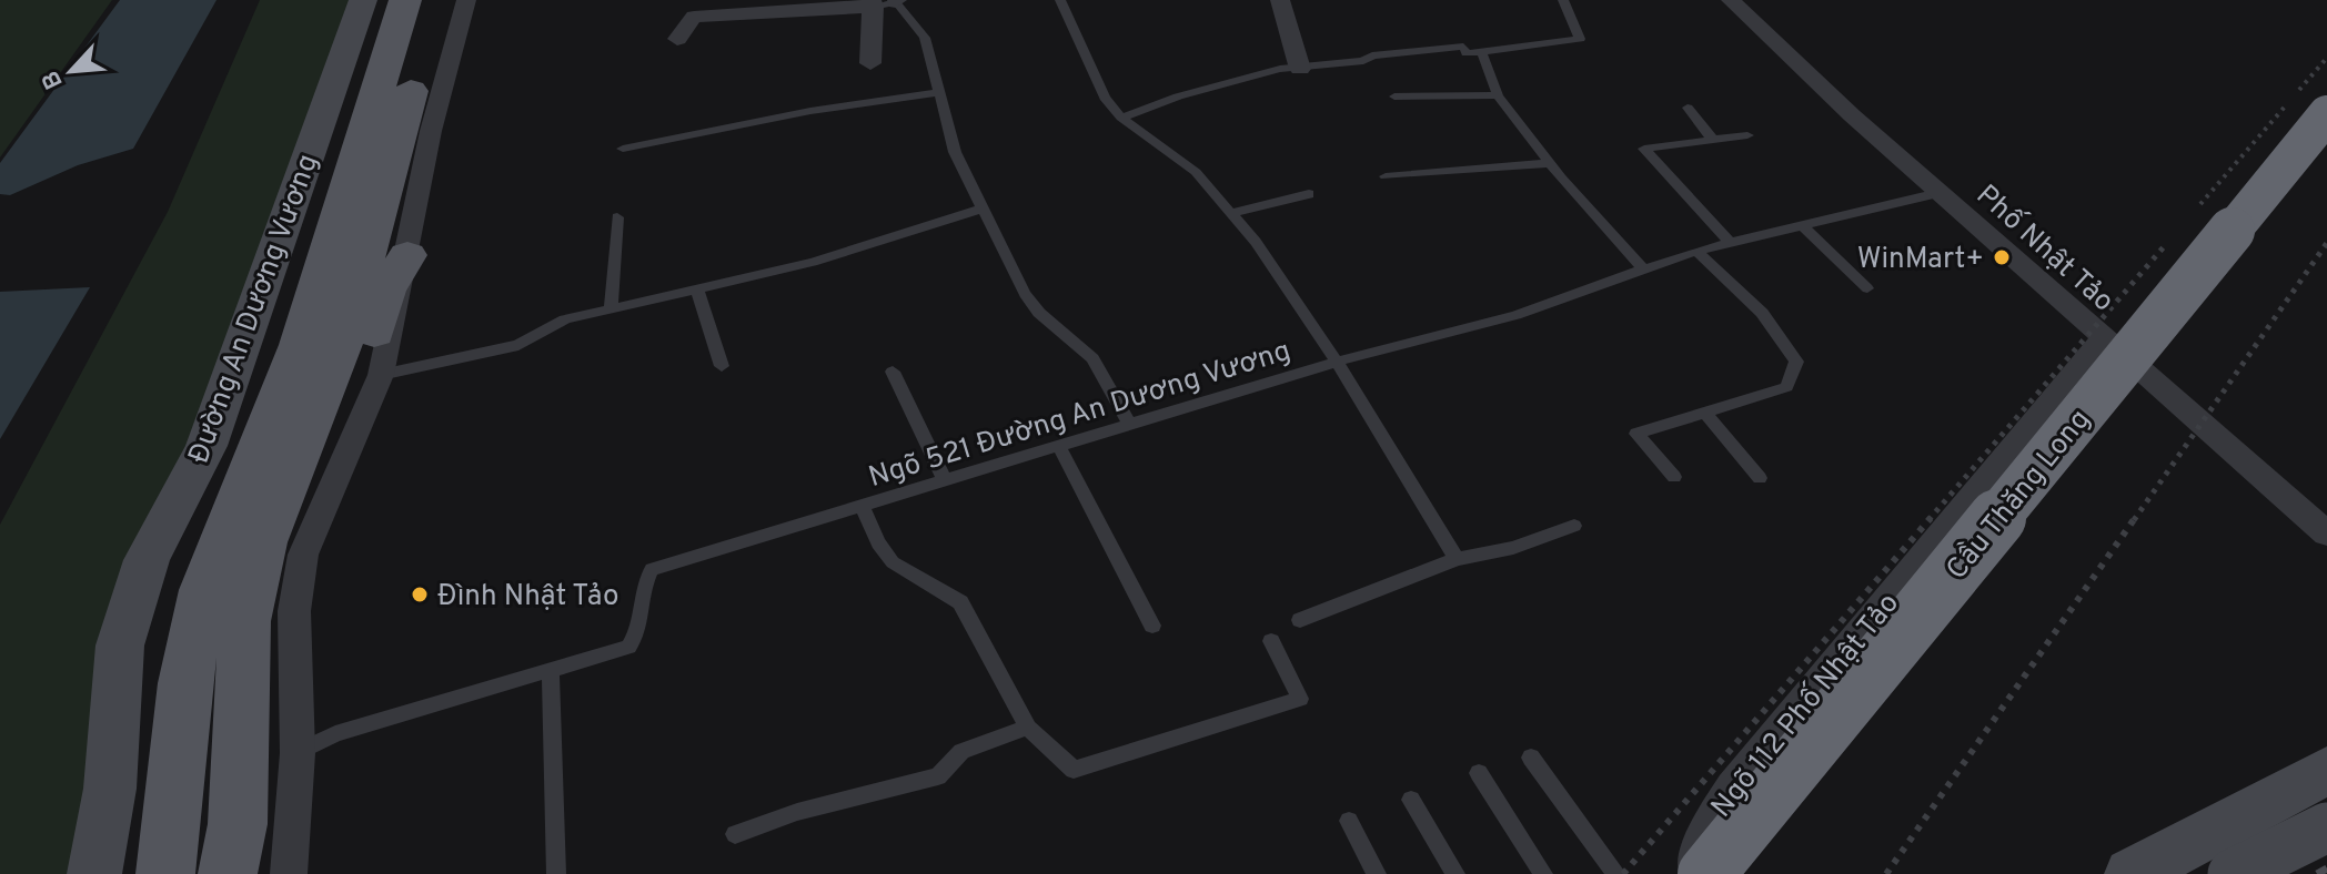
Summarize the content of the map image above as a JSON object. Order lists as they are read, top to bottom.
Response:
{
  "streets": {
    "highway": ["Cầu Thăng Long"],
    "main road": ["Đường An Dương Vương"],
    "street": ["Phố Nhật Tảo", "Ngõ 112 Phố Nhật Tảo"],
    "lane": ["Ngõ 521 Đường An Dương Vương"]
  },
  "crossings": [
    ["Phố Nhật Tảo", "Ngõ 521 Đường An Dương Vương"],
    ["Phố Nhật Tảo", "Ngõ 112 Phố Nhật Tảo"]
  ],
  "places": ["WinMart+", "Đình Nhật Tảo"],
  "north": "bottom left"
}
